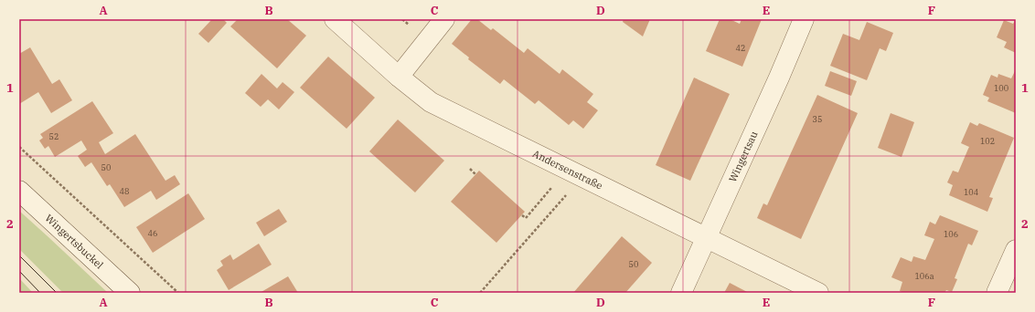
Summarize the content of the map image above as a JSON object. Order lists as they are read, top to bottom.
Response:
{
  "streets": {
    "street": ["Wingertsau", "Andersenstraße", "Wingertsbuckel"]
  },
  "crossings": [
    ["Wingertsau", "Andersenstraße"]
  ],
  "house_numbers": [
    "42",
    "100",
    "35",
    "52",
    "102",
    "50",
    "48",
    "104",
    "46",
    "106",
    "50",
    "106a"
  ],
  "grid": {
    "columns": [
      "A",
      "B",
      "C",
      "D",
      "E",
      "F"
    ],
    "rows": ["1", "2"]
  }
}
